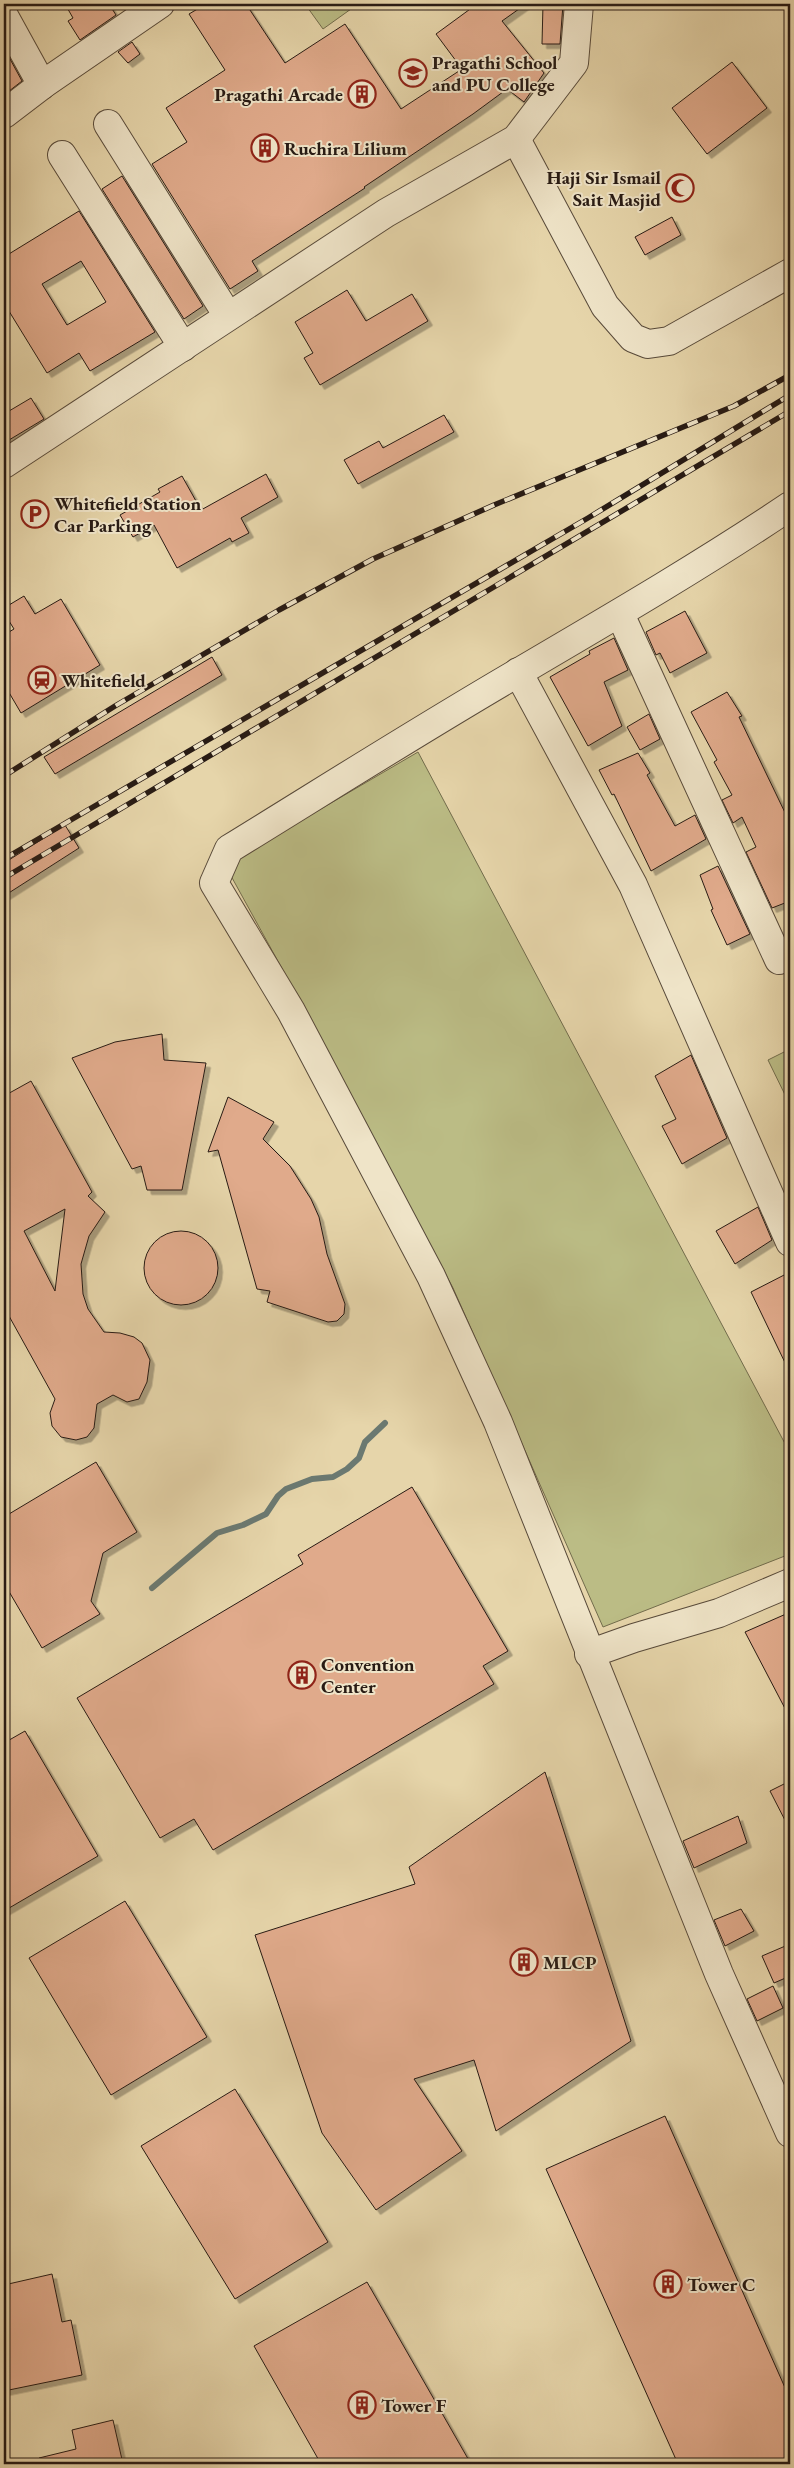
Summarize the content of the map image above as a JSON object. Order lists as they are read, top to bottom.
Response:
{
  "places": {
    "school or university": ["Pragathi School and PU College"],
    "building": [
      "Pragathi Arcade",
      "Ruchira Lilium",
      "Convention Center",
      "MLCP",
      "Tower C",
      "Tower F"
    ],
    "mosque": ["Haji Sir Ismail Sait Masjid"],
    "parking": ["Whitefield Station Car Parking"],
    "station": ["Whitefield"]
  }
}
